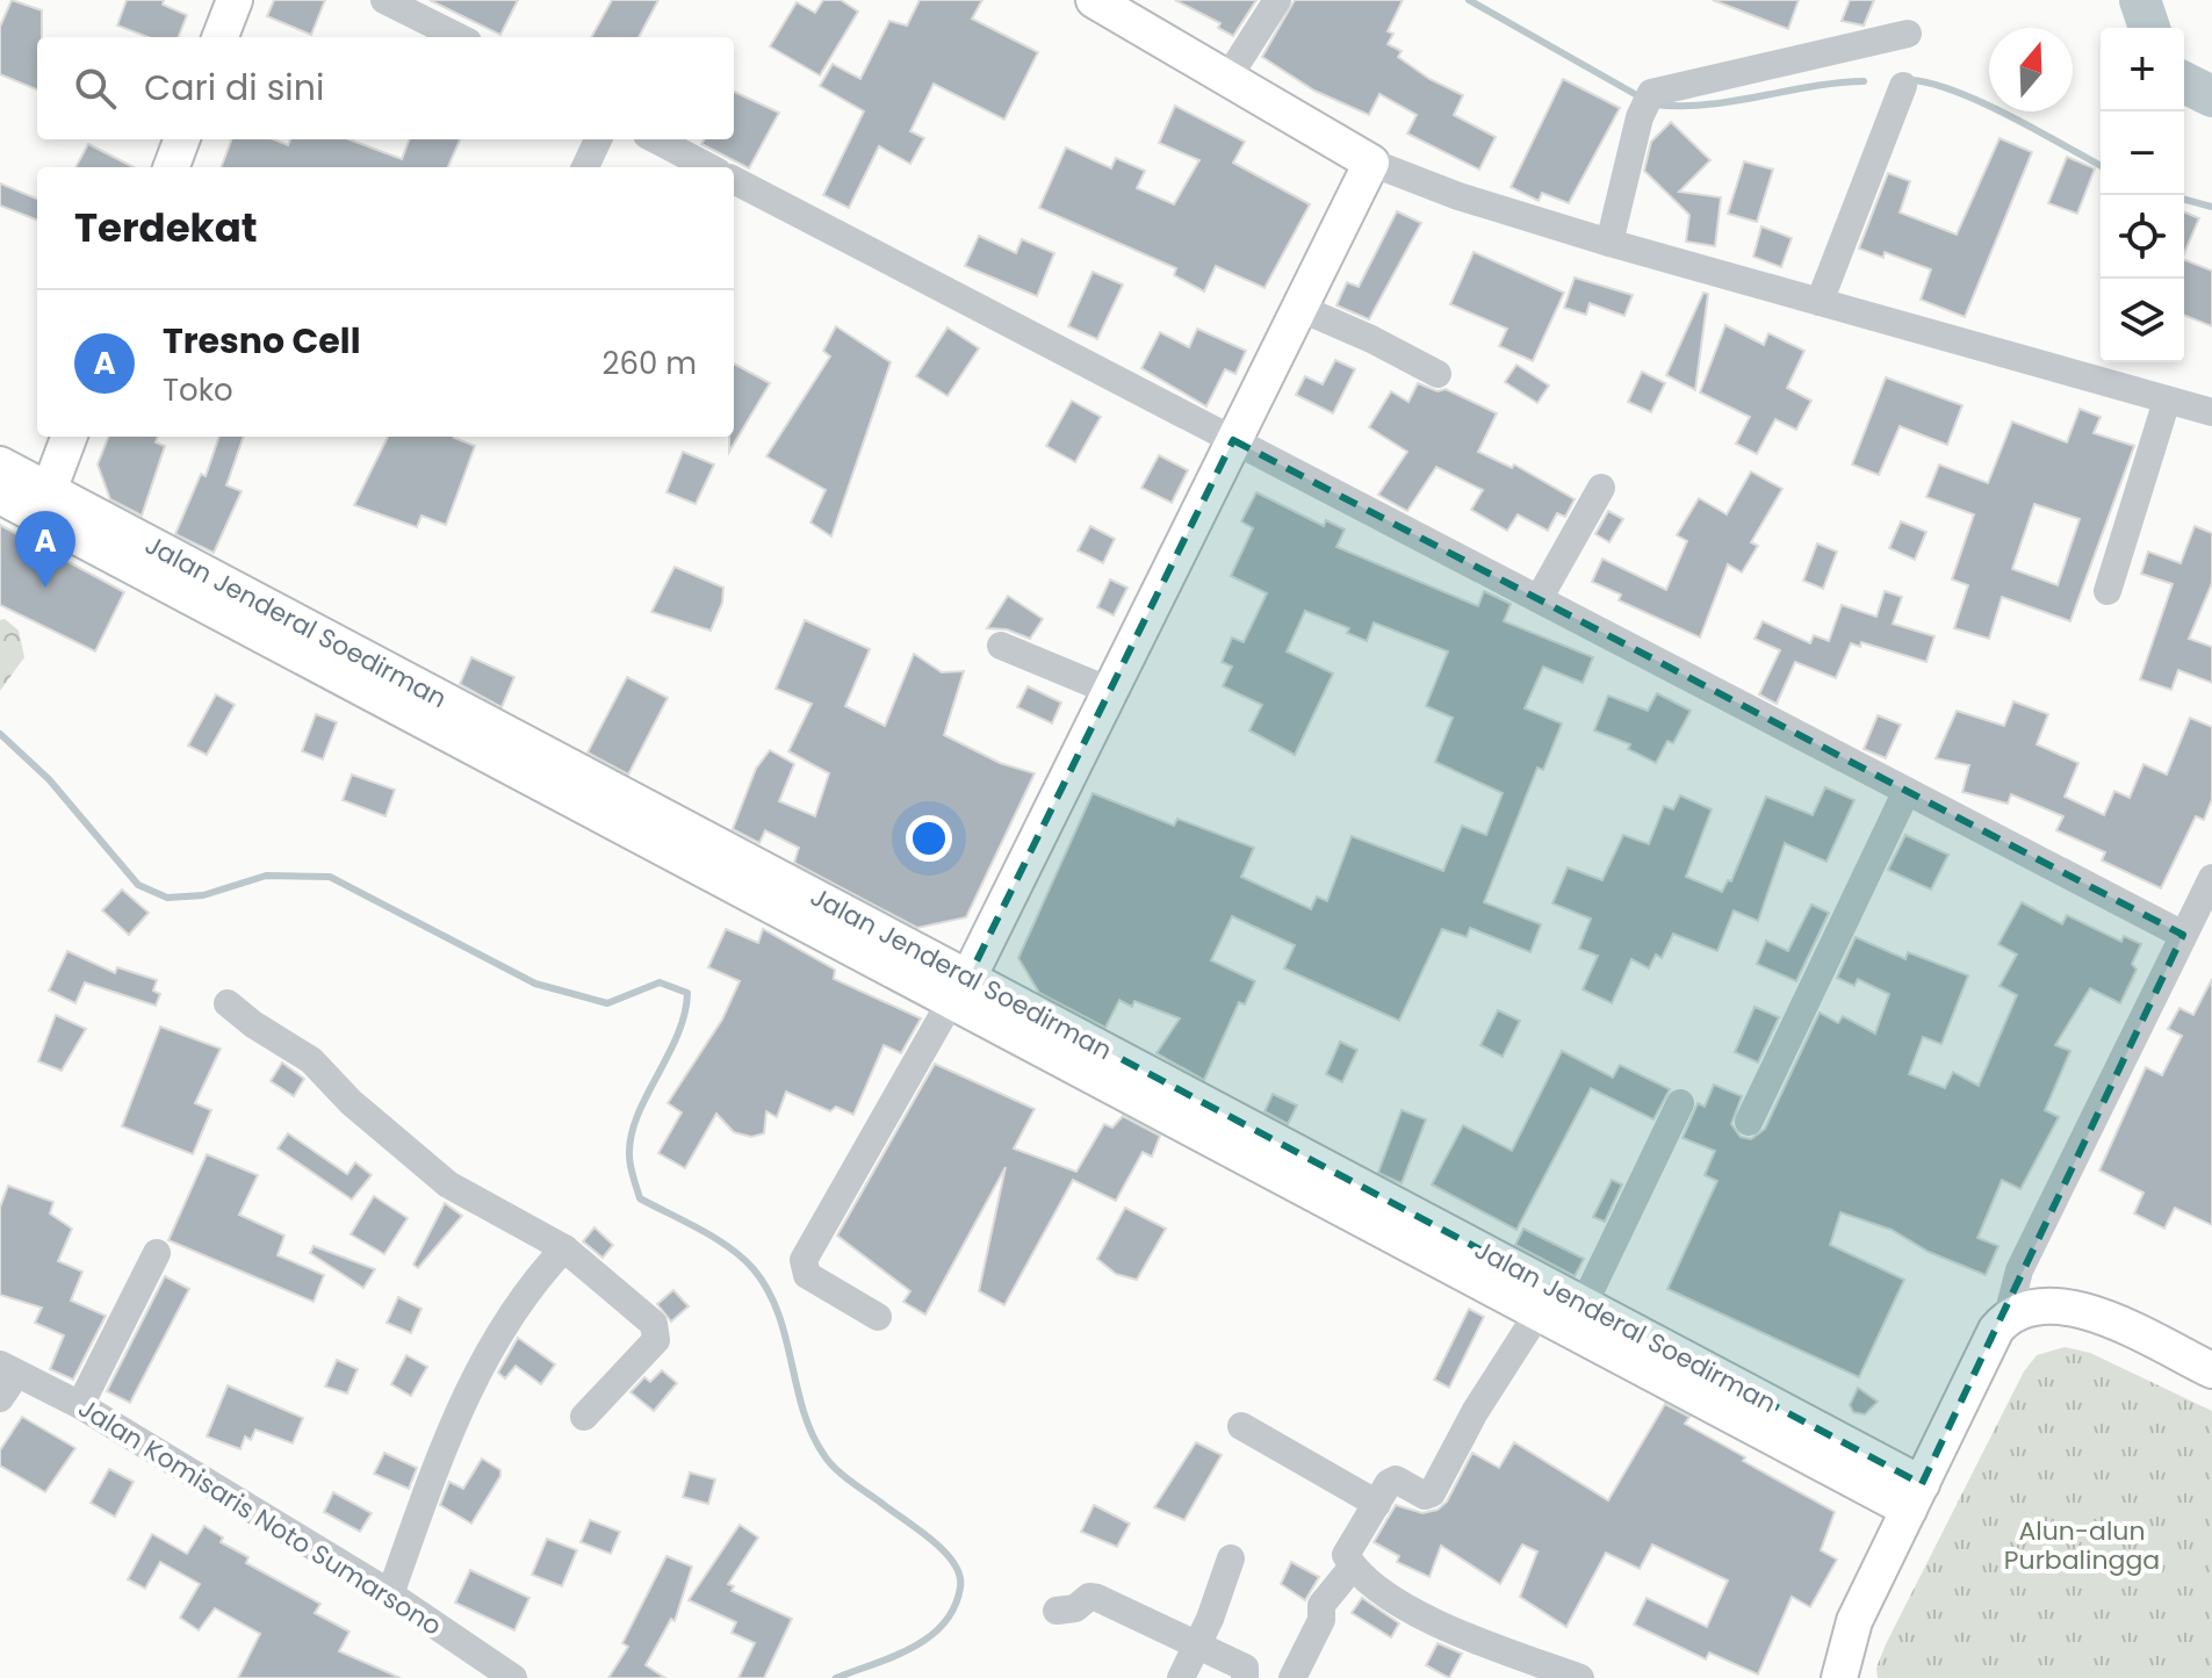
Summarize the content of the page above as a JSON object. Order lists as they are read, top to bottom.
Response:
{
  "streets": {
    "main road": ["Jalan Jenderal Soedirman"],
    "street": ["Jalan Komisaris Noto Sumarsono"]
  },
  "parks": ["Alun-alun Purbalingga"],
  "north": "top",
  "page": {
    "map_buttons": ["+", "−"],
    "search": "Cari di sini",
    "heading": "Terdekat",
    "list": [
      {
        "mark": "A",
        "name": "Tresno Cell",
        "note": "Toko",
        "value": "260 m"
      }
    ],
    "pins": "A"
  }
}
